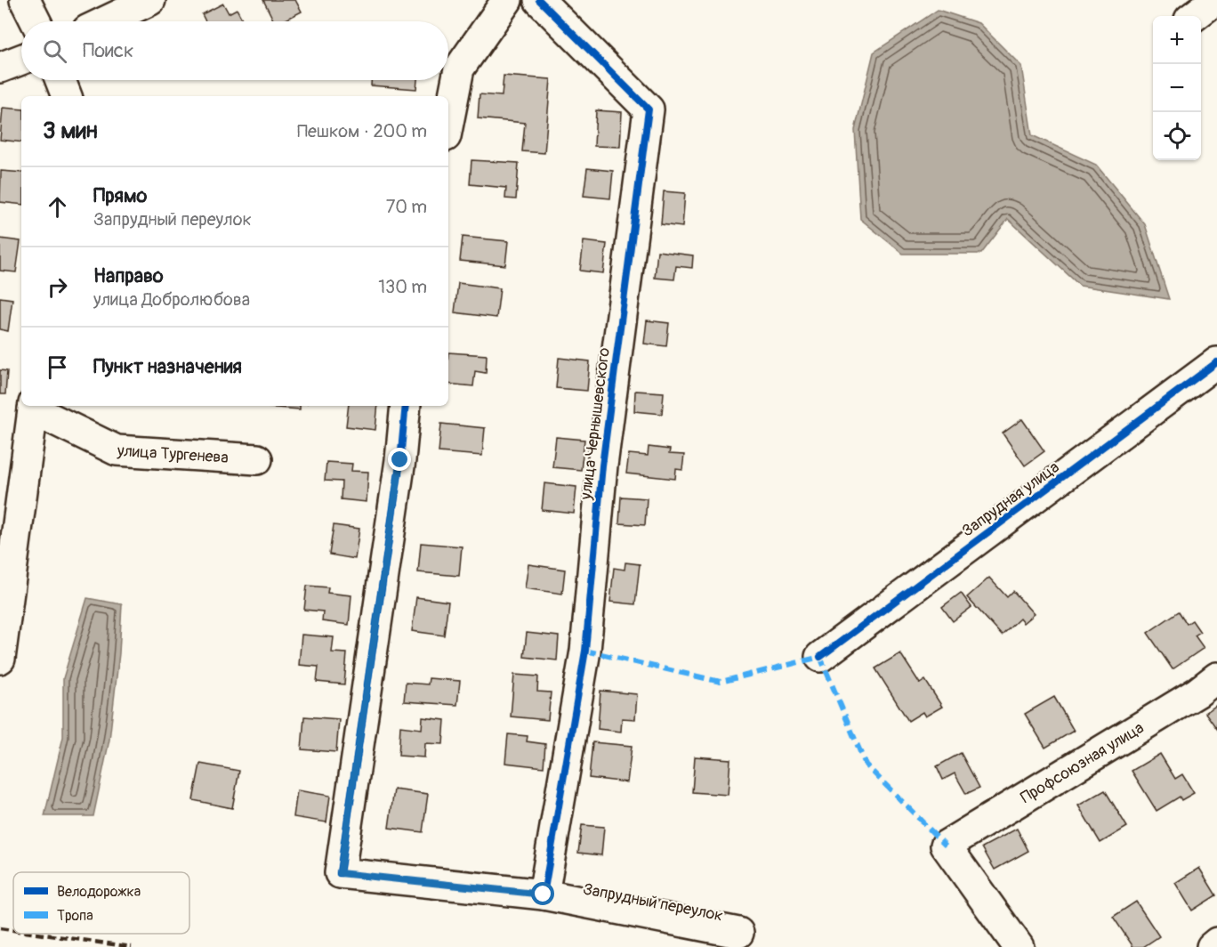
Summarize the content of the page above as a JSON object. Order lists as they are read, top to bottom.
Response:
{
  "streets": {
    "street": [
      "улица Чернышевского",
      "улица Тургенева",
      "Запрудная улица",
      "Профсоюзная улица",
      "Запрудный переулок"
    ]
  },
  "crossings": [
    ["улица Чернышевского", "Запрудный переулок"]
  ],
  "legend": ["Велодорожка", "Тропа"],
  "page": {
    "map_buttons": ["+", "−"],
    "search": "Поиск",
    "heading": ["3 мин", "Пешком · 200 m"],
    "list": [
      ["Прямо", "Запрудный переулок", "70 m"],
      ["Направо", "улица Добролюбова", "130 m"],
      "Пункт назначения"
    ]
  }
}
